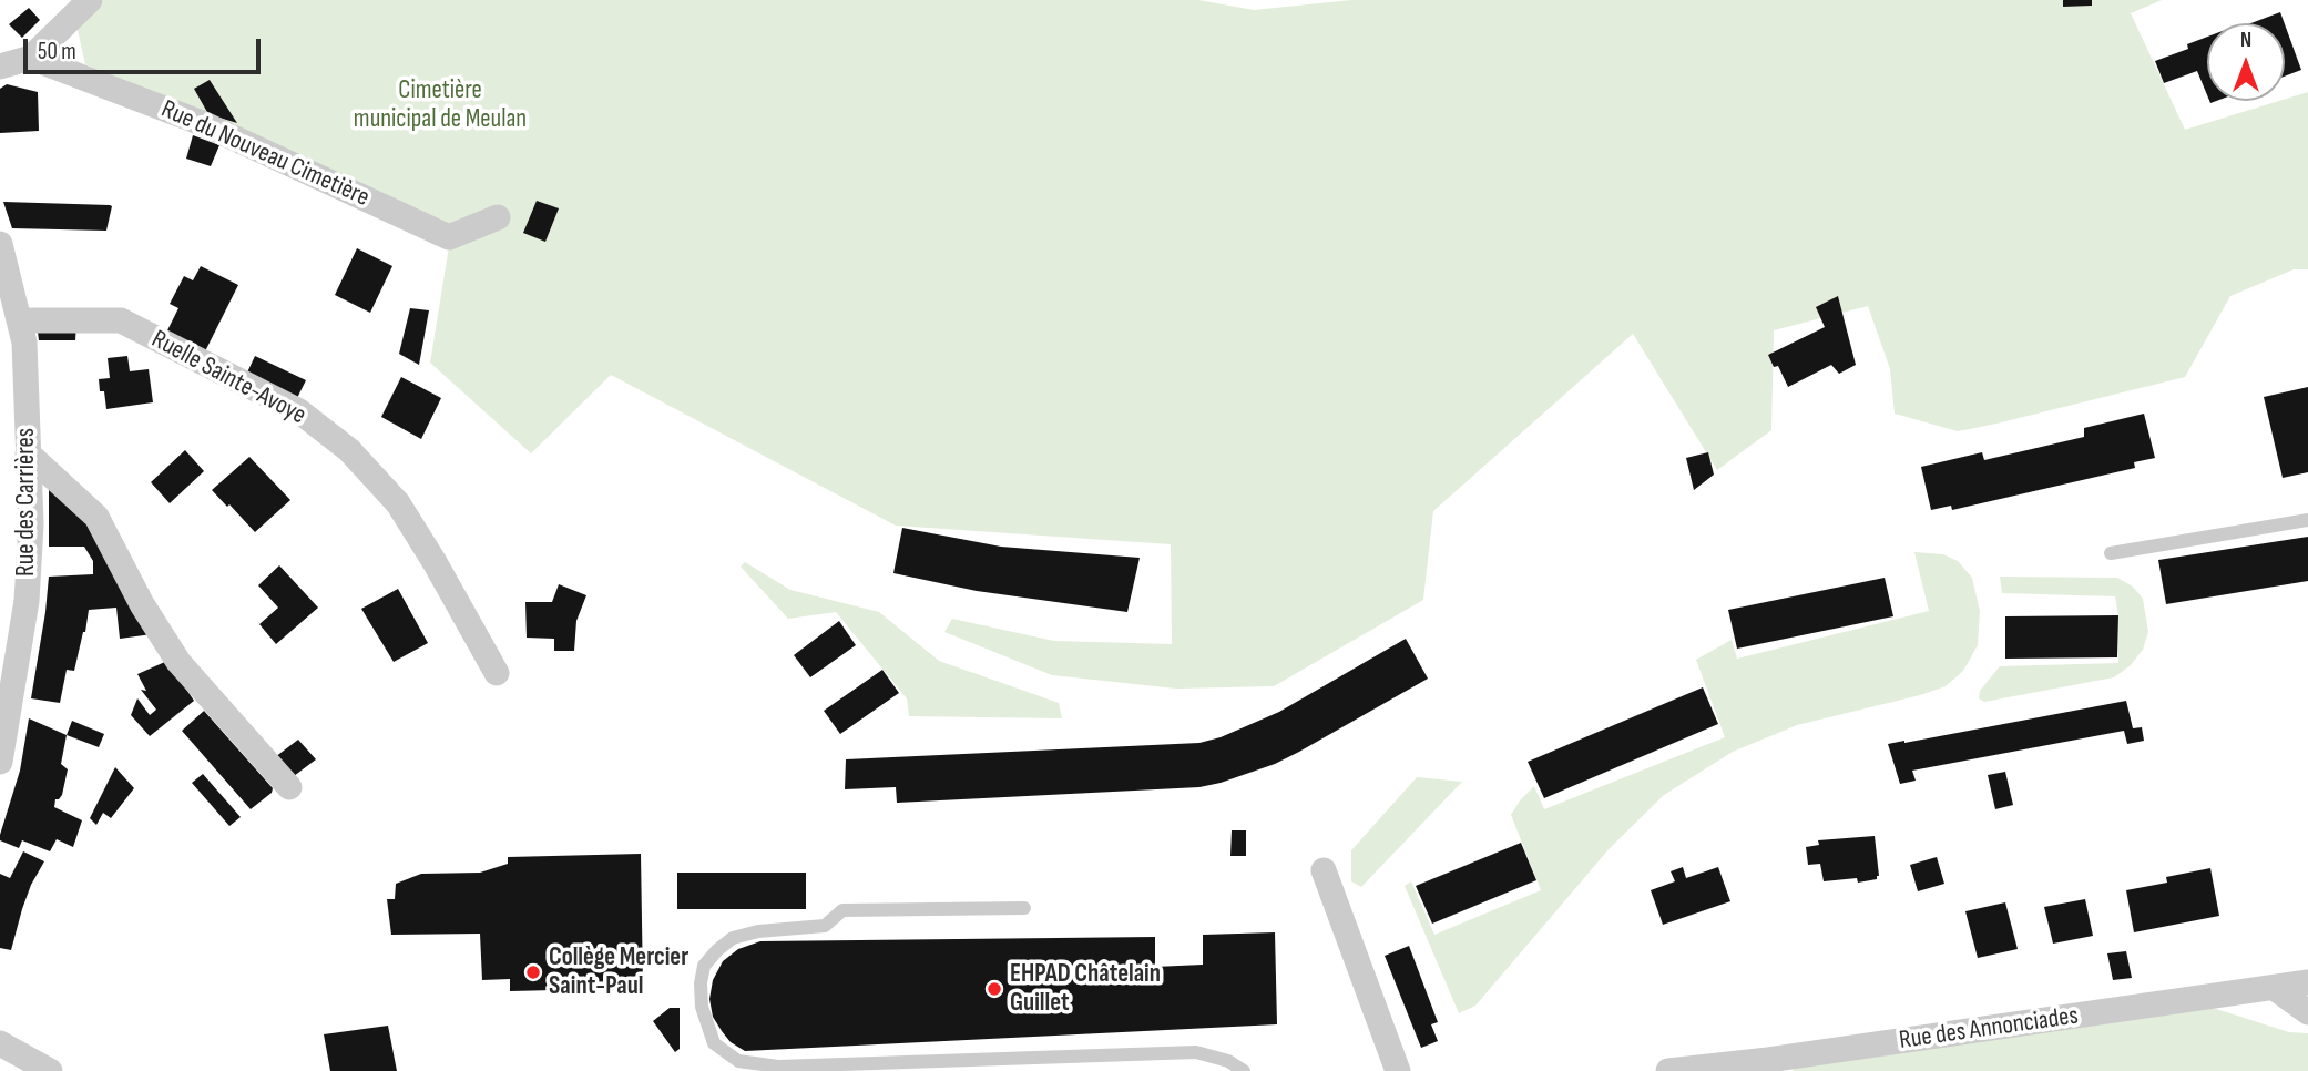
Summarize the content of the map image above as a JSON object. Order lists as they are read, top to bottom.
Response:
{
  "streets": {
    "street": [
      "Rue du Nouveau Cimetière",
      "Ruelle Sainte-Avoye",
      "Rue des Carrières",
      "Rue des Annonciades"
    ]
  },
  "crossings": [
    ["Ruelle Sainte-Avoye", "Rue des Carrières"]
  ],
  "parks": ["Cimetière municipal de Meulan"],
  "places": ["Collège Mercier Saint-Paul", "EHPAD Châtelain Guillet"],
  "scale_bar": "50 m",
  "north": "top"
}
